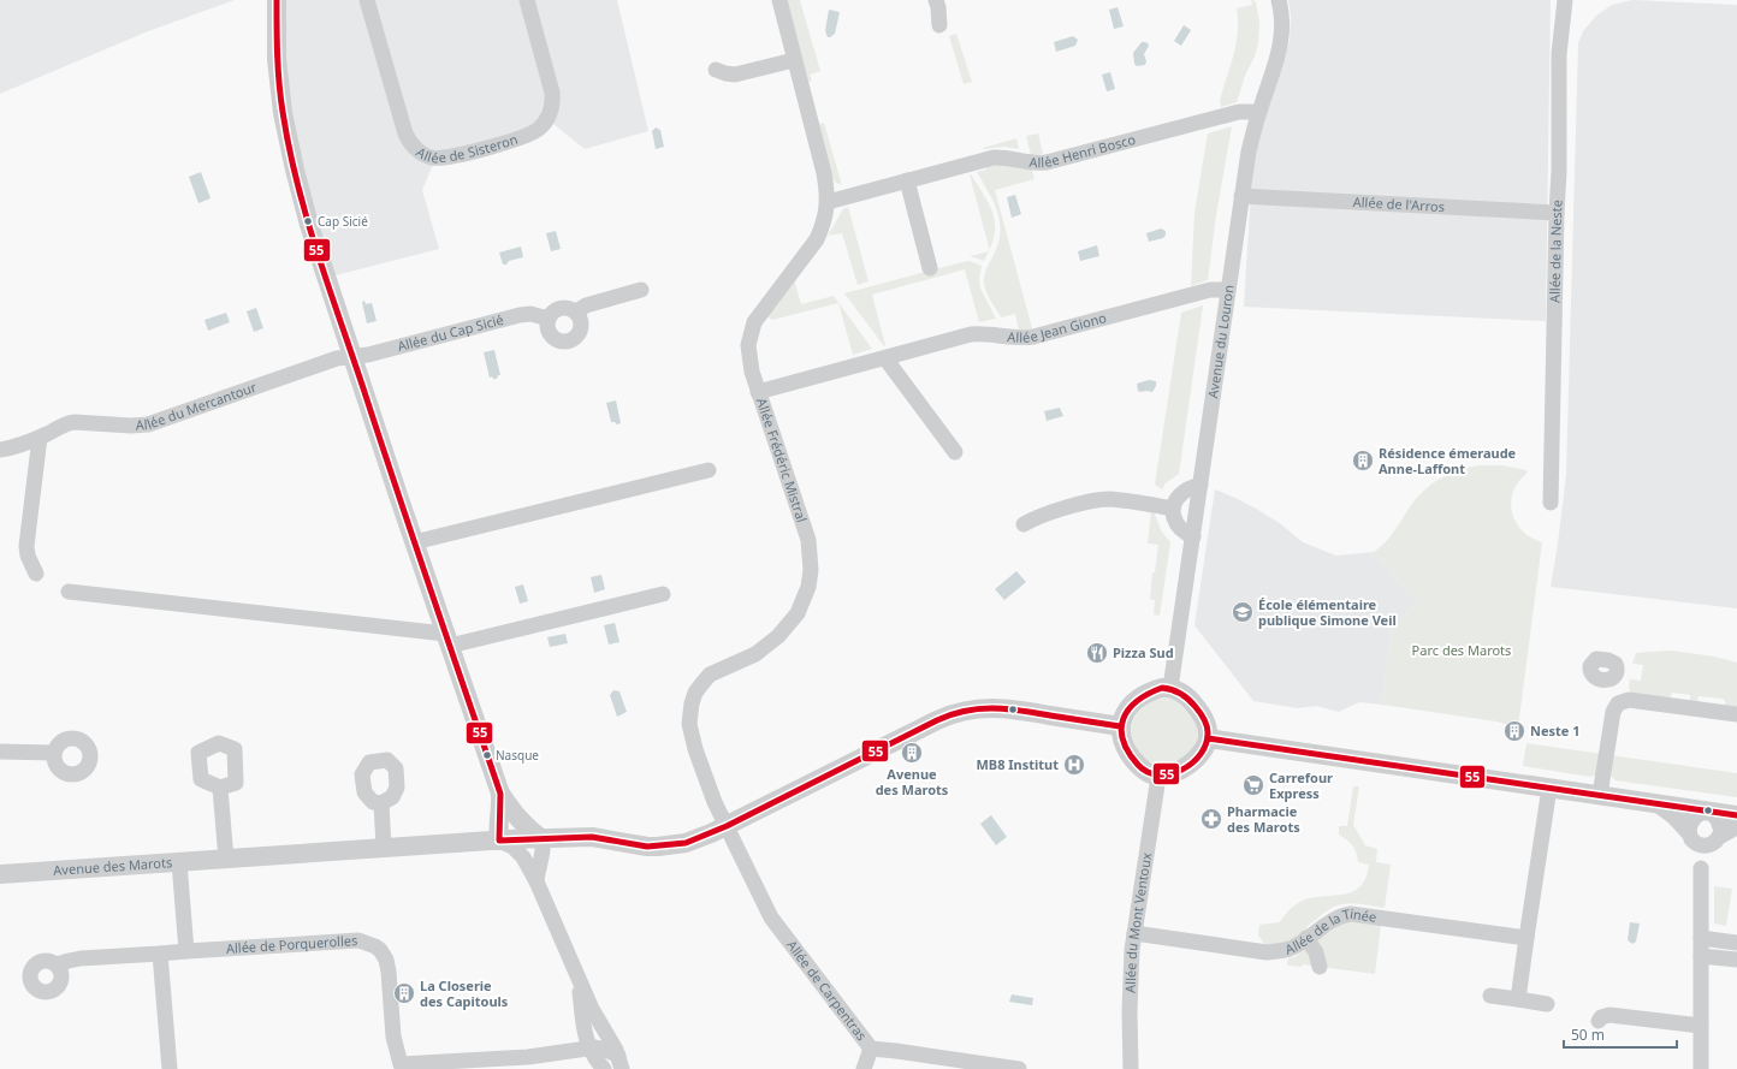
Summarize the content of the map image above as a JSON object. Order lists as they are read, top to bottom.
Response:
{
  "streets": {
    "street": [
      "Allée de Sisteron",
      "Allée Henri Bosco",
      "Allée de l'Arros",
      "Allée de la Neste",
      "Allée Jean Giono",
      "Allée du Cap Sicié",
      "Avenue du Louron",
      "Allée du Mercantour",
      "Allée Frédéric Mistral",
      "Avenue des Marots",
      "Allée du Mont Ventoux",
      "Allée de la Tinée",
      "Allée de Porquerolles",
      "Allée de Carpentras"
    ]
  },
  "crossings": [
    ["Allée Henri Bosco", "Avenue du Louron"],
    ["Allée Henri Bosco", "Allée Frédéric Mistral"],
    ["Allée de l'Arros", "Allée de la Neste"],
    ["Allée de l'Arros", "Avenue du Louron"],
    ["Allée Jean Giono", "Avenue du Louron"],
    ["Allée Jean Giono", "Allée Frédéric Mistral"],
    ["Allée du Cap Sicié", "Allée du Mercantour"],
    ["Avenue du Louron", "Avenue des Marots"],
    ["Avenue du Louron", "Allée du Mont Ventoux"],
    ["Allée Frédéric Mistral", "Avenue des Marots"],
    ["Allée Frédéric Mistral", "Allée de Carpentras"],
    ["Avenue des Marots", "Allée du Mont Ventoux"],
    ["Avenue des Marots", "Allée de Carpentras"],
    ["Allée du Mont Ventoux", "Allée de la Tinée"]
  ],
  "parks": ["Parc des Marots"],
  "places": {
    "other": ["Cap Sicié", "Nasque"],
    "building": [
      "Résidence émeraude Anne-Laffont",
      "Neste 1",
      "Avenue des Marots",
      "La Closerie des Capitouls"
    ],
    "school or university": ["École élémentaire publique Simone Veil"],
    "restaurant": ["Pizza Sud"],
    "hospital": ["MB8 Institut"],
    "supermarket": ["Carrefour Express"],
    "pharmacy": ["Pharmacie des Marots"]
  },
  "lines": ["transit line 55"],
  "scale_bar": "50 m"
}
